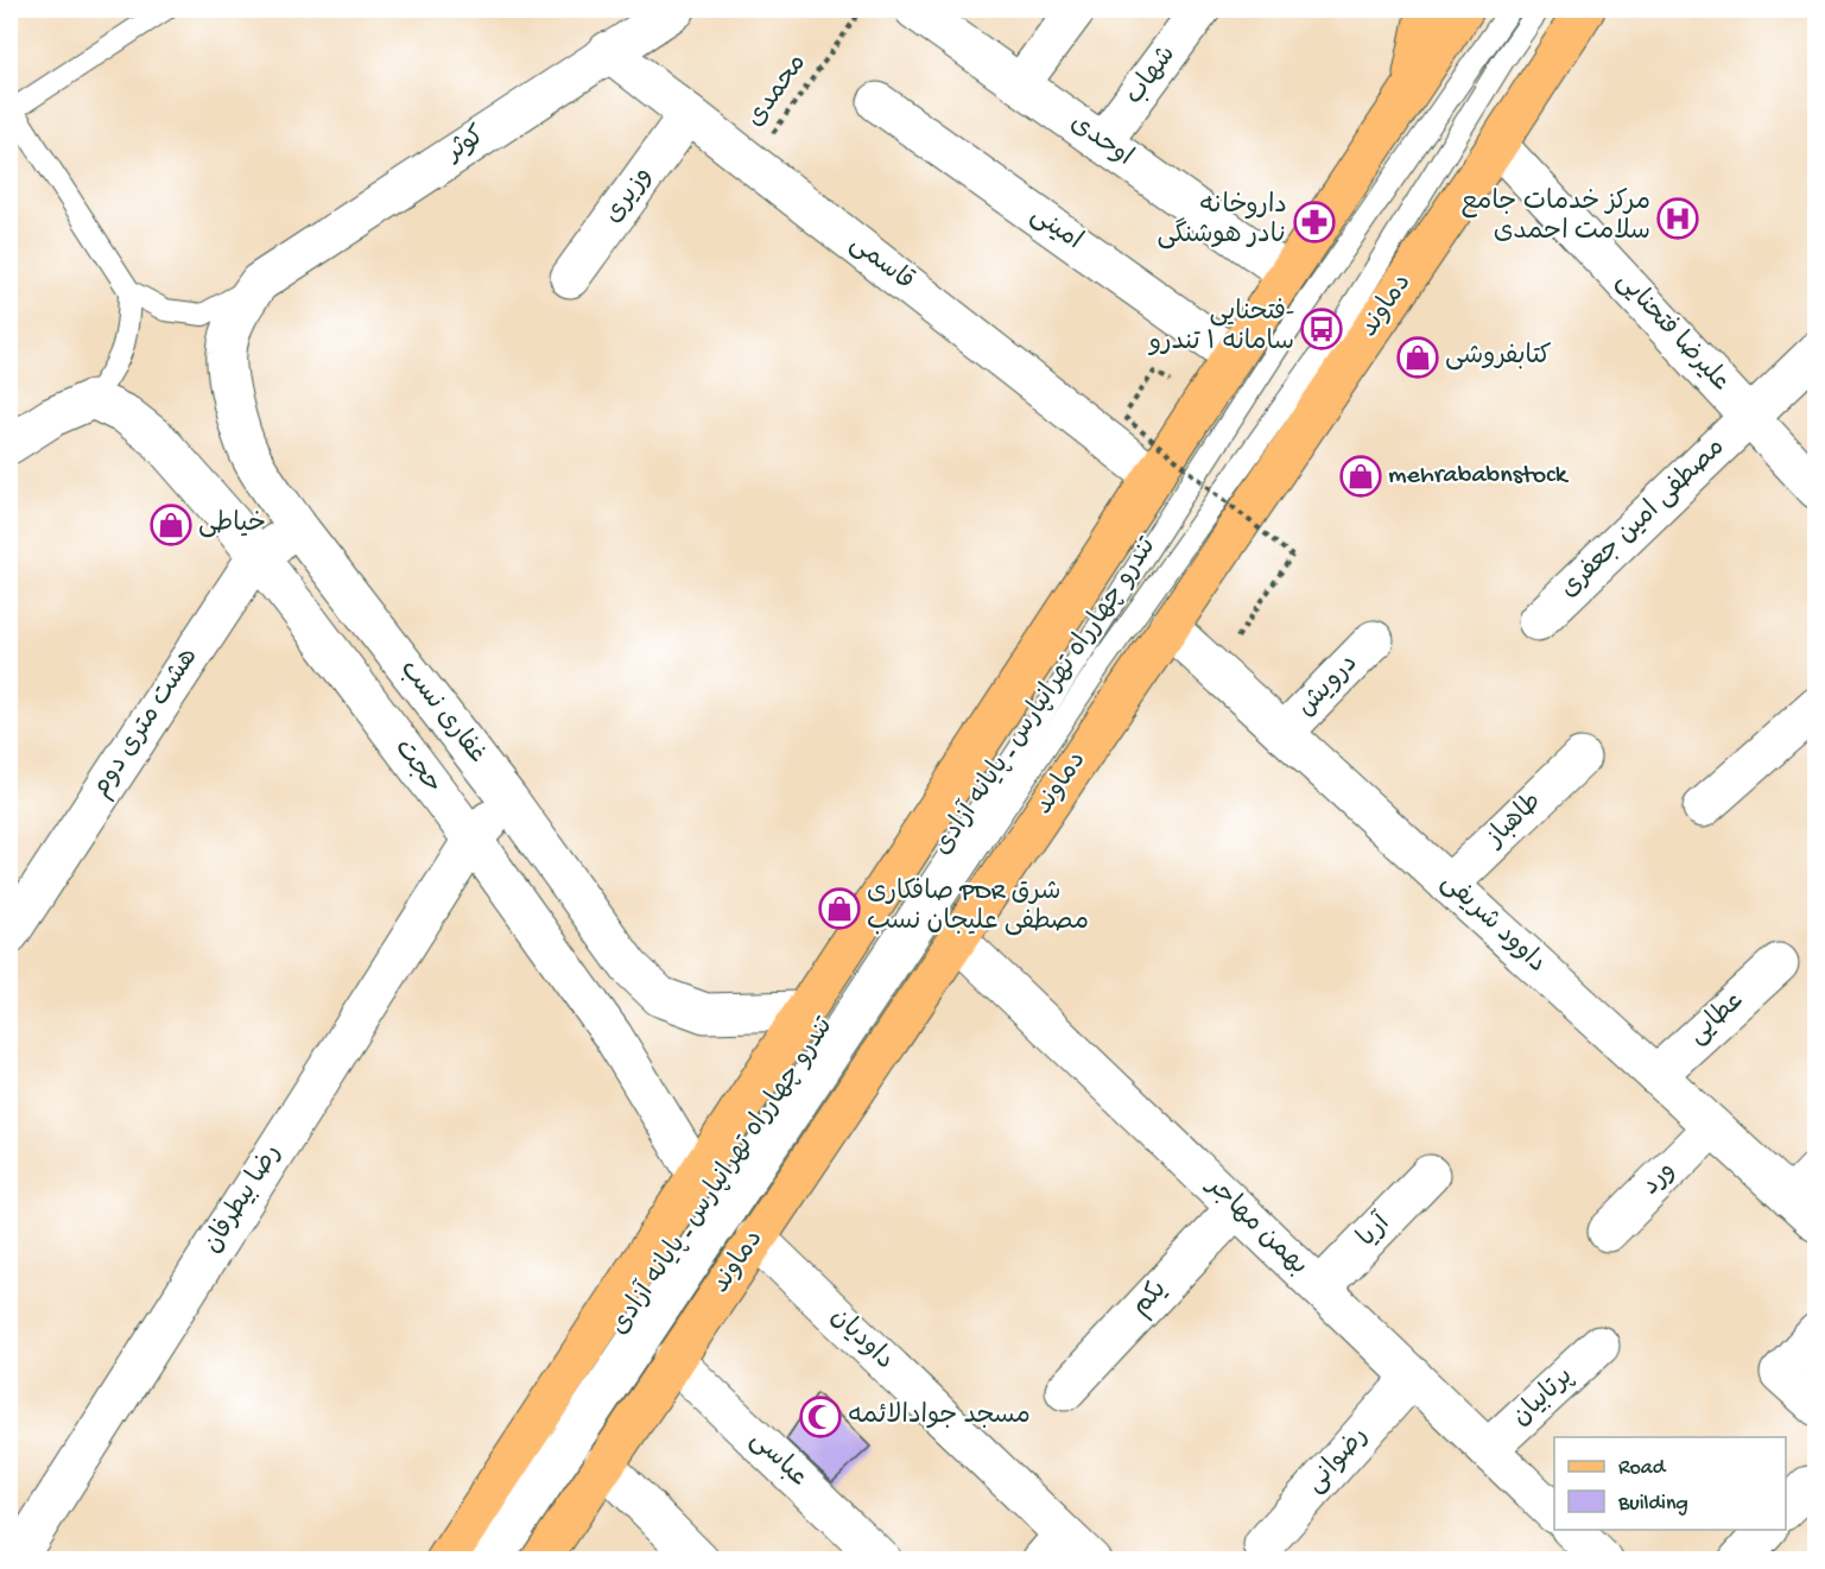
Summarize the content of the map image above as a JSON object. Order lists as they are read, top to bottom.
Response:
{
  "streets": {
    "main road": ["دماوند"],
    "street": [
      "شهاب",
      "اوحدی",
      "کوثر",
      "وزیری",
      "امینی",
      "قاسمی",
      "علیرضا فتحنایی",
      "مصطفی امین جعفری",
      "درویش",
      "غفاری نسب",
      "هشت متری دوم",
      "حجت",
      "طاهباز",
      "داوود شریفی",
      "عطایی",
      "ورد",
      "رضا بیطرفان",
      "بهمن مهاجر",
      "آریا",
      "یکم",
      "داودیان",
      "پرتابیان",
      "عباسی",
      "رضوانی"
    ],
    "lane": ["تندرو چهارراه تهرانپارس ـ پایانه آزادی"],
    "path": ["محمدی"]
  },
  "crossings": [
    ["شهاب", "اوحدی"],
    ["محمدی", "قاسمی"],
    ["کوثر", "قاسمی"],
    ["کوثر", "غفاری نسب"],
    ["وزیری", "قاسمی"],
    ["دماوند", "علیرضا فتحنایی"],
    ["دماوند", "داوود شریفی"],
    ["دماوند", "بهمن مهاجر"],
    ["دماوند", "داودیان"],
    ["دماوند", "عباسی"],
    ["علیرضا فتحنایی", "مصطفی امین جعفری"],
    ["درویش", "داوود شریفی"],
    ["غفاری نسب", "هشت متری دوم"],
    ["غفاری نسب", "رضا بیطرفان"],
    ["هشت متری دوم", "حجت"],
    ["حجت", "رضا بیطرفان"],
    ["طاهباز", "داوود شریفی"],
    ["داوود شریفی", "عطایی"],
    ["داوود شریفی", "ورد"],
    ["بهمن مهاجر", "آریا"],
    ["بهمن مهاجر", "یکم"],
    ["بهمن مهاجر", "پرتابیان"],
    ["بهمن مهاجر", "رضوانی"]
  ],
  "places": {
    "hospital": ["مرکز خدمات جامع سلامت احمدی"],
    "pharmacy": ["داروخانه نادر هوشنگی"],
    "bus stop": ["فتحنایی- سامانه ۱ تندرو"],
    "shop": [
      "کتابفروشی",
      "mehrababnstock",
      "خیاطی",
      "صافکاری PDR شرق مصطفی علیجان نسب"
    ],
    "mosque": ["مسجد جوادالائمه"]
  },
  "legend": ["Road", "Building"]
}
